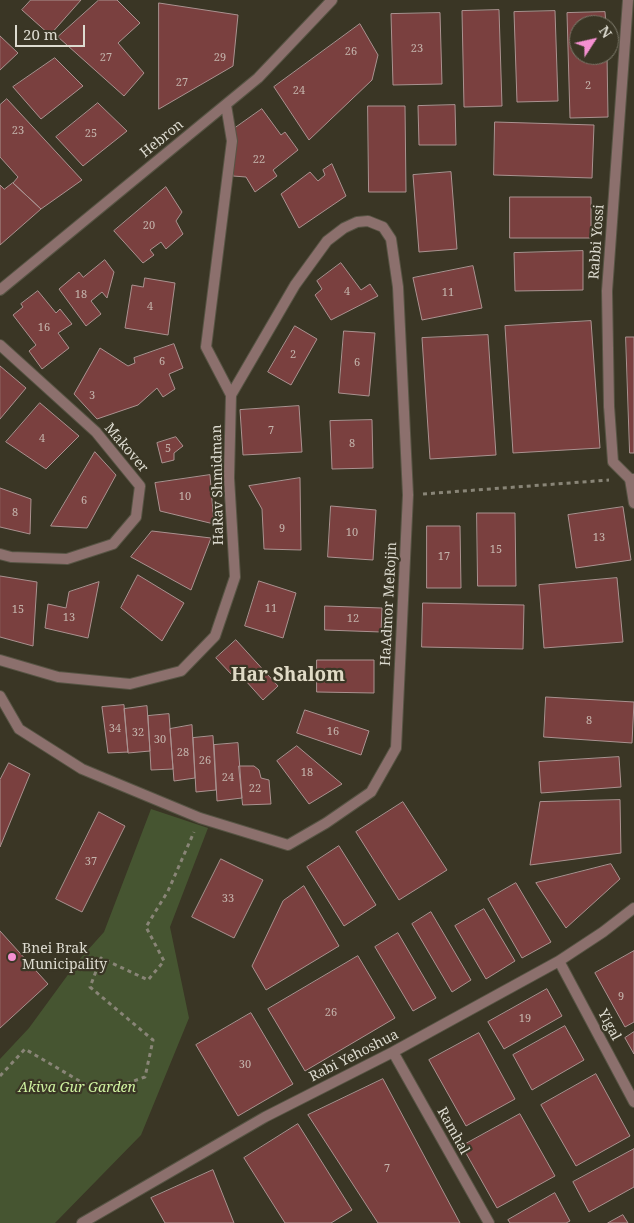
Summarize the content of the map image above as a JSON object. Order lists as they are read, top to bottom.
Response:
{
  "streets": {
    "street": [
      "Hebron",
      "Rabbi Yossi",
      "Makover",
      "HaRav Shmidman",
      "HaAdmor MeRojin",
      "Yigal",
      "Rabi Yehoshua",
      "Ramhal"
    ]
  },
  "crossings": [
    ["Hebron", "HaRav Shmidman"],
    ["HaRav Shmidman", "HaAdmor MeRojin"],
    ["Yigal", "Rabi Yehoshua"],
    ["Rabi Yehoshua", "Ramhal"]
  ],
  "districts": ["Har Shalom"],
  "parks": ["Akiva Gur Garden"],
  "places": ["Bnei Brak Municipality"],
  "house_numbers": [
    "23",
    "26",
    "27",
    "29",
    "27",
    "2",
    "24",
    "23",
    "25",
    "22",
    "20",
    "4",
    "11",
    "18",
    "4",
    "16",
    "2",
    "6",
    "6",
    "3",
    "7",
    "4",
    "8",
    "5",
    "10",
    "6",
    "8",
    "9",
    "10",
    "13",
    "15",
    "17",
    "11",
    "15",
    "13",
    "12",
    "8",
    "34",
    "16",
    "32",
    "30",
    "28",
    "26",
    "18",
    "24",
    "22",
    "37",
    "33",
    "9",
    "26",
    "19",
    "30",
    "7"
  ],
  "scale_bar": "20 m",
  "north": "top right"
}
